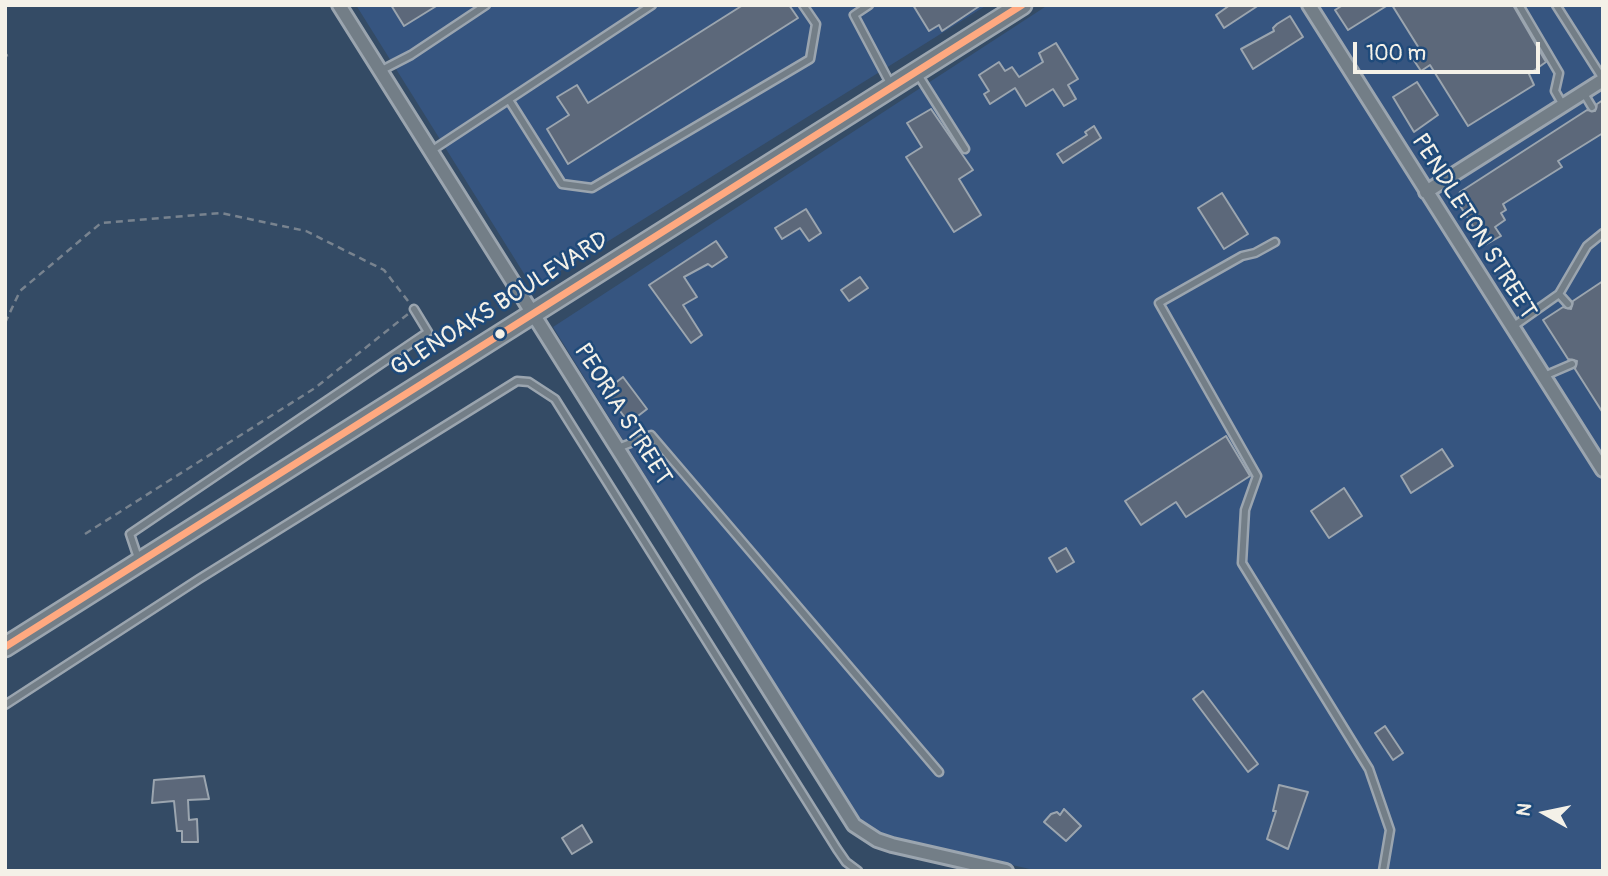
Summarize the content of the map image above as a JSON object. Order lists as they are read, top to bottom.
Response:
{
  "streets": {
    "main road": ["GLENOAKS BOULEVARD"],
    "street": ["PENDLETON STREET", "PEORIA STREET"]
  },
  "crossings": [
    ["GLENOAKS BOULEVARD", "PEORIA STREET"]
  ],
  "scale_bar": "100 m",
  "north": "left"
}
